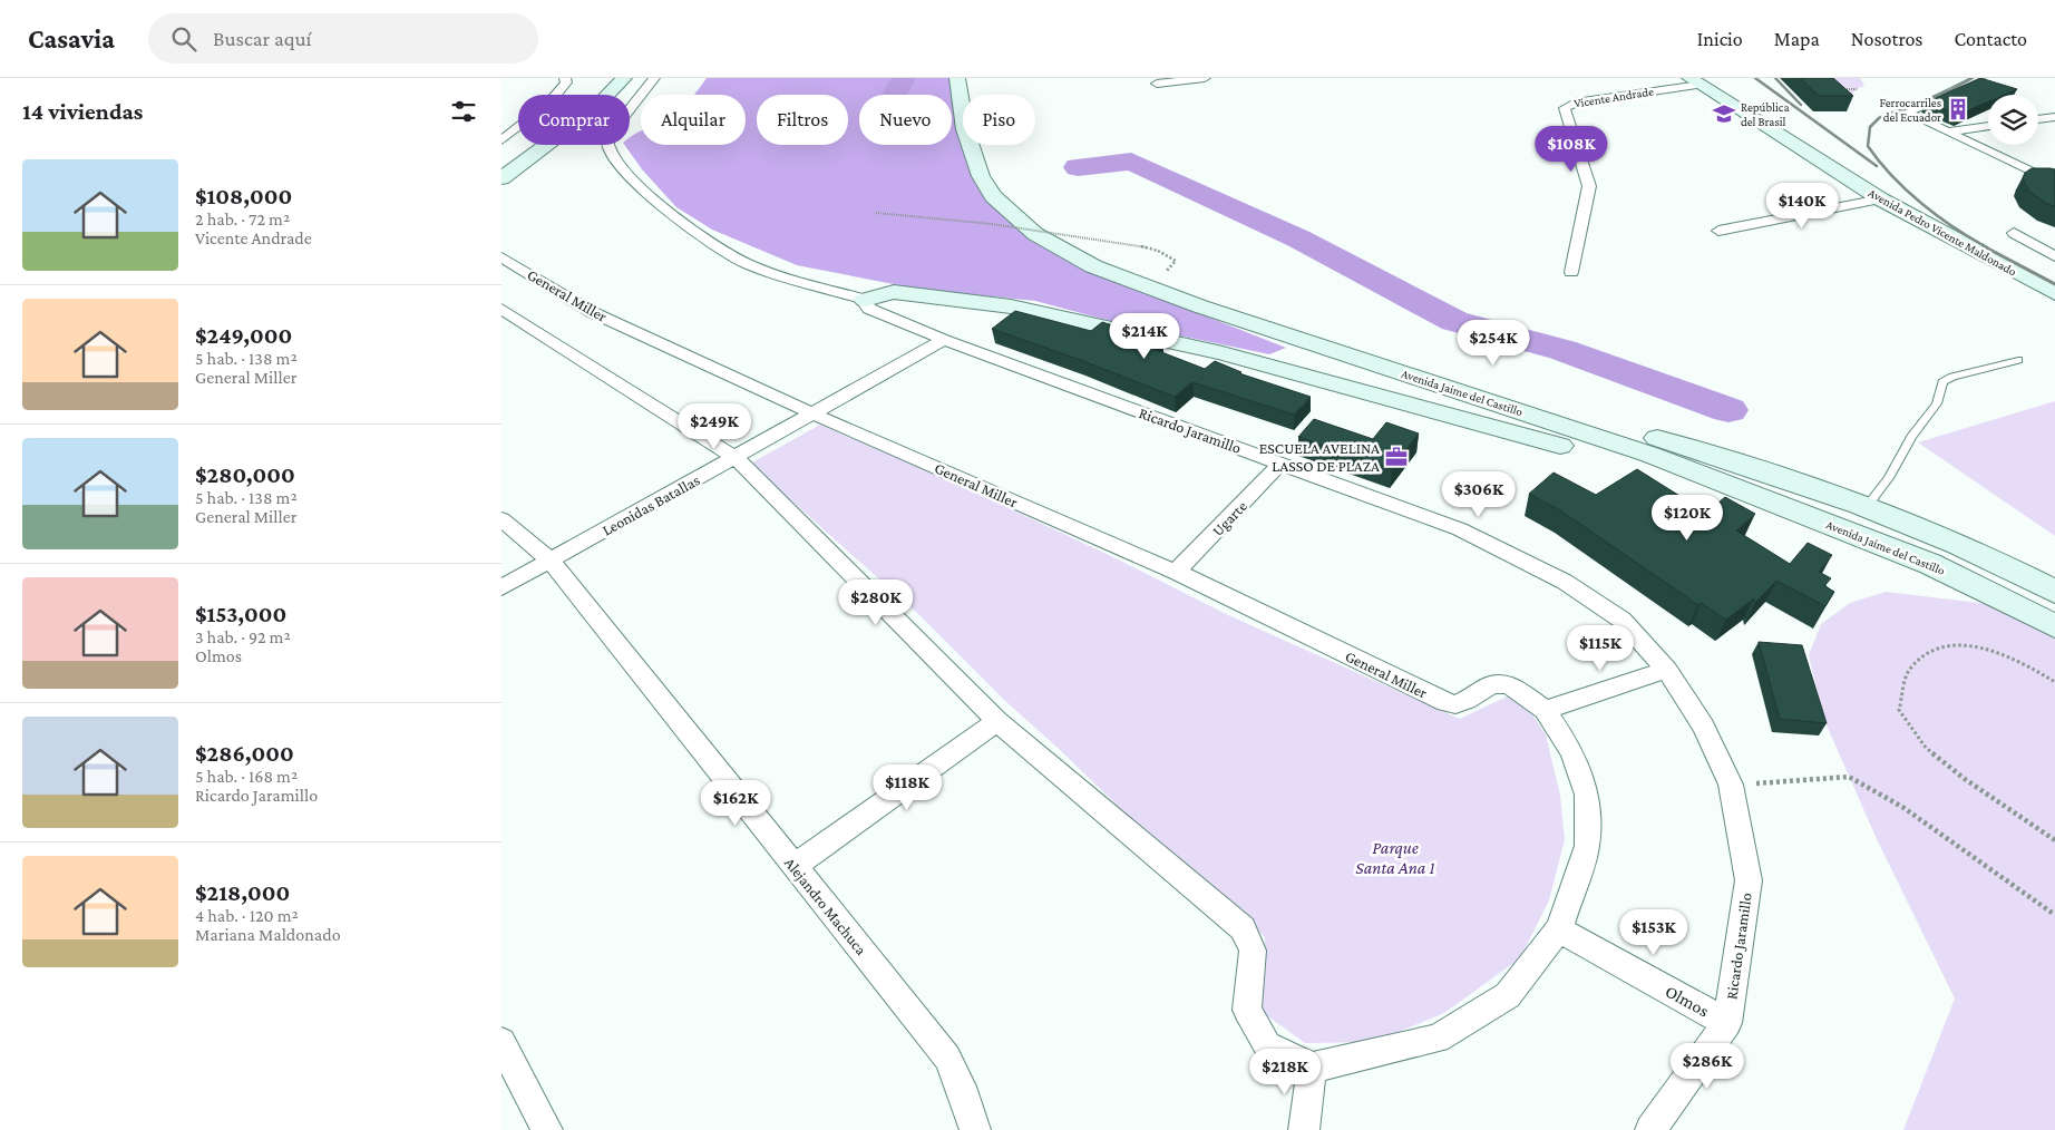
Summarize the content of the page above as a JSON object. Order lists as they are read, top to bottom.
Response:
{
  "streets": {
    "main road": ["Avenida Pedro Vicente Maldonado", "Avenida Jaime del Castillo"],
    "street": [
      "Vicente Andrade",
      "General Miller",
      "Ricardo Jaramillo",
      "Leonidas Batallas",
      "Ugarte",
      "Alejandro Machuca",
      "Olmos"
    ]
  },
  "crossings": [
    ["Vicente Andrade", "Avenida Pedro Vicente Maldonado"],
    ["General Miller", "Leonidas Batallas"],
    ["General Miller", "Ugarte"],
    ["Ricardo Jaramillo", "Leonidas Batallas"],
    ["Ricardo Jaramillo", "Ugarte"],
    ["Ricardo Jaramillo", "Olmos"],
    ["Leonidas Batallas", "Alejandro Machuca"]
  ],
  "parks": ["Parque Santa Ana 1"],
  "places": {
    "building": ["Ferrocarriles del Ecuador"],
    "school or university": ["República del Brasil"],
    "office": ["ESCUELA AVELINA LASSO DE PLAZA"]
  },
  "page": {
    "header": "Casavia",
    "search": "Buscar aquí",
    "nav": [
      "Inicio",
      "Mapa",
      "Nosotros",
      "Contacto"
    ],
    "heading": "14 viviendas",
    "chip": [
      "Comprar",
      "Alquilar",
      "Filtros",
      "Nuevo",
      "Piso"
    ],
    "price": [
      "$108K",
      "$140K",
      "$214K",
      "$254K",
      "$249K",
      "$306K",
      "$120K",
      "$280K",
      "$115K",
      "$118K",
      "$162K",
      "$153K",
      "$286K",
      "$218K"
    ],
    "list": [
      {
        "name": "$108,000",
        "note": "2 hab. · 72 m² · Vicente Andrade"
      },
      {
        "name": "$249,000",
        "note": "5 hab. · 138 m² · General Miller"
      },
      {
        "name": "$280,000",
        "note": "5 hab. · 138 m² · General Miller"
      },
      {
        "name": "$153,000",
        "note": "3 hab. · 92 m² · Olmos"
      },
      {
        "name": "$286,000",
        "note": "5 hab. · 168 m² · Ricardo Jaramillo"
      },
      {
        "name": "$218,000",
        "note": "4 hab. · 120 m² · Mariana Maldonado"
      }
    ]
  }
}
